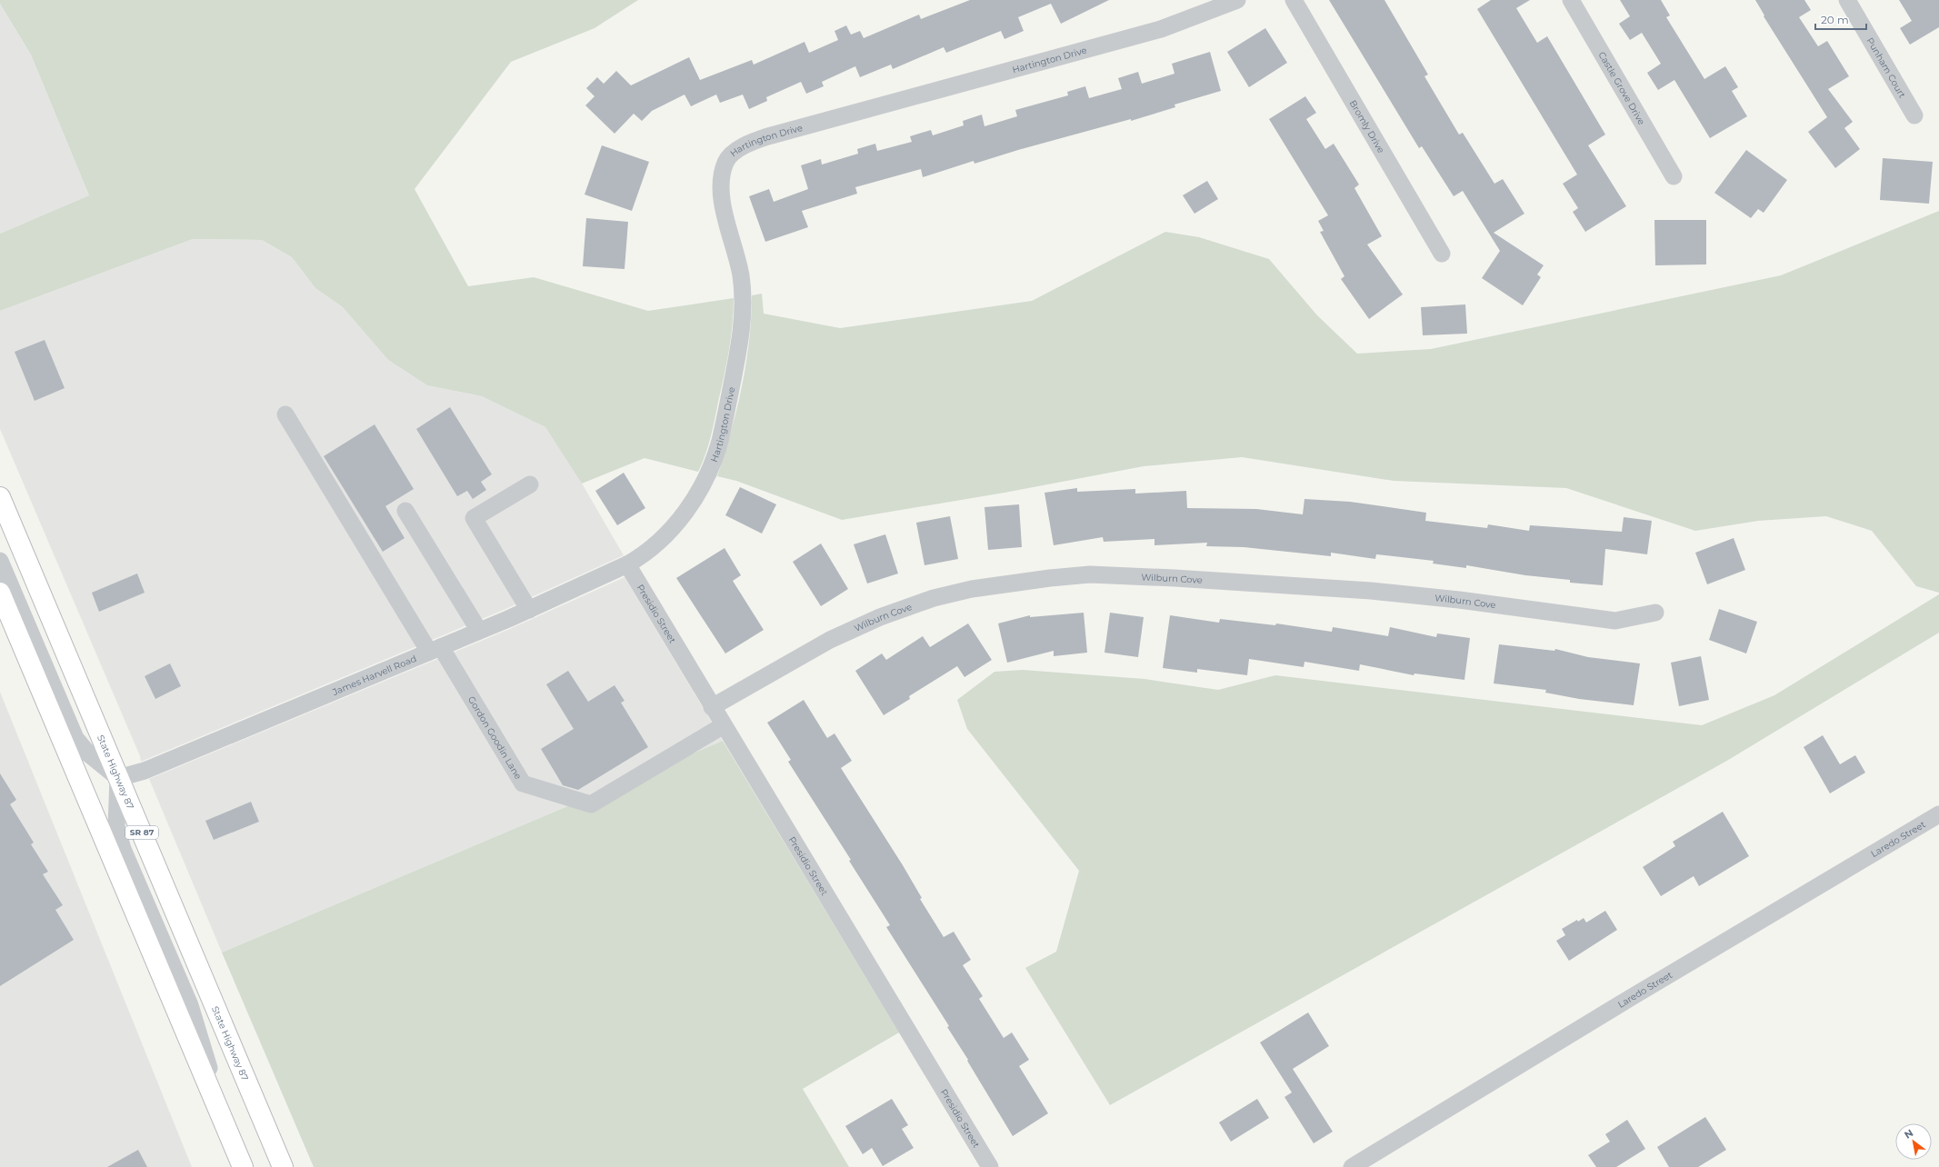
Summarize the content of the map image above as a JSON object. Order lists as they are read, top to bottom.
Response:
{
  "streets": {
    "highway": ["State Highway 87", "SR 87"],
    "street": [
      "Hartington Drive",
      "Punham Court",
      "Castle Grove Drive",
      "Bromly Drive",
      "Wilburn Cove",
      "Presidio Street",
      "James Harvell Road",
      "Gordon Goodin Lane",
      "Laredo Street"
    ]
  },
  "crossings": [
    ["Hartington Drive", "Presidio Street"],
    ["Hartington Drive", "James Harvell Road"],
    ["Wilburn Cove", "Presidio Street"],
    ["Presidio Street", "James Harvell Road"],
    ["Presidio Street", "Gordon Goodin Lane"],
    ["James Harvell Road", "Gordon Goodin Lane"],
    ["James Harvell Road", "State Highway 87"]
  ],
  "scale_bar": "20 m",
  "north": "top left"
}
